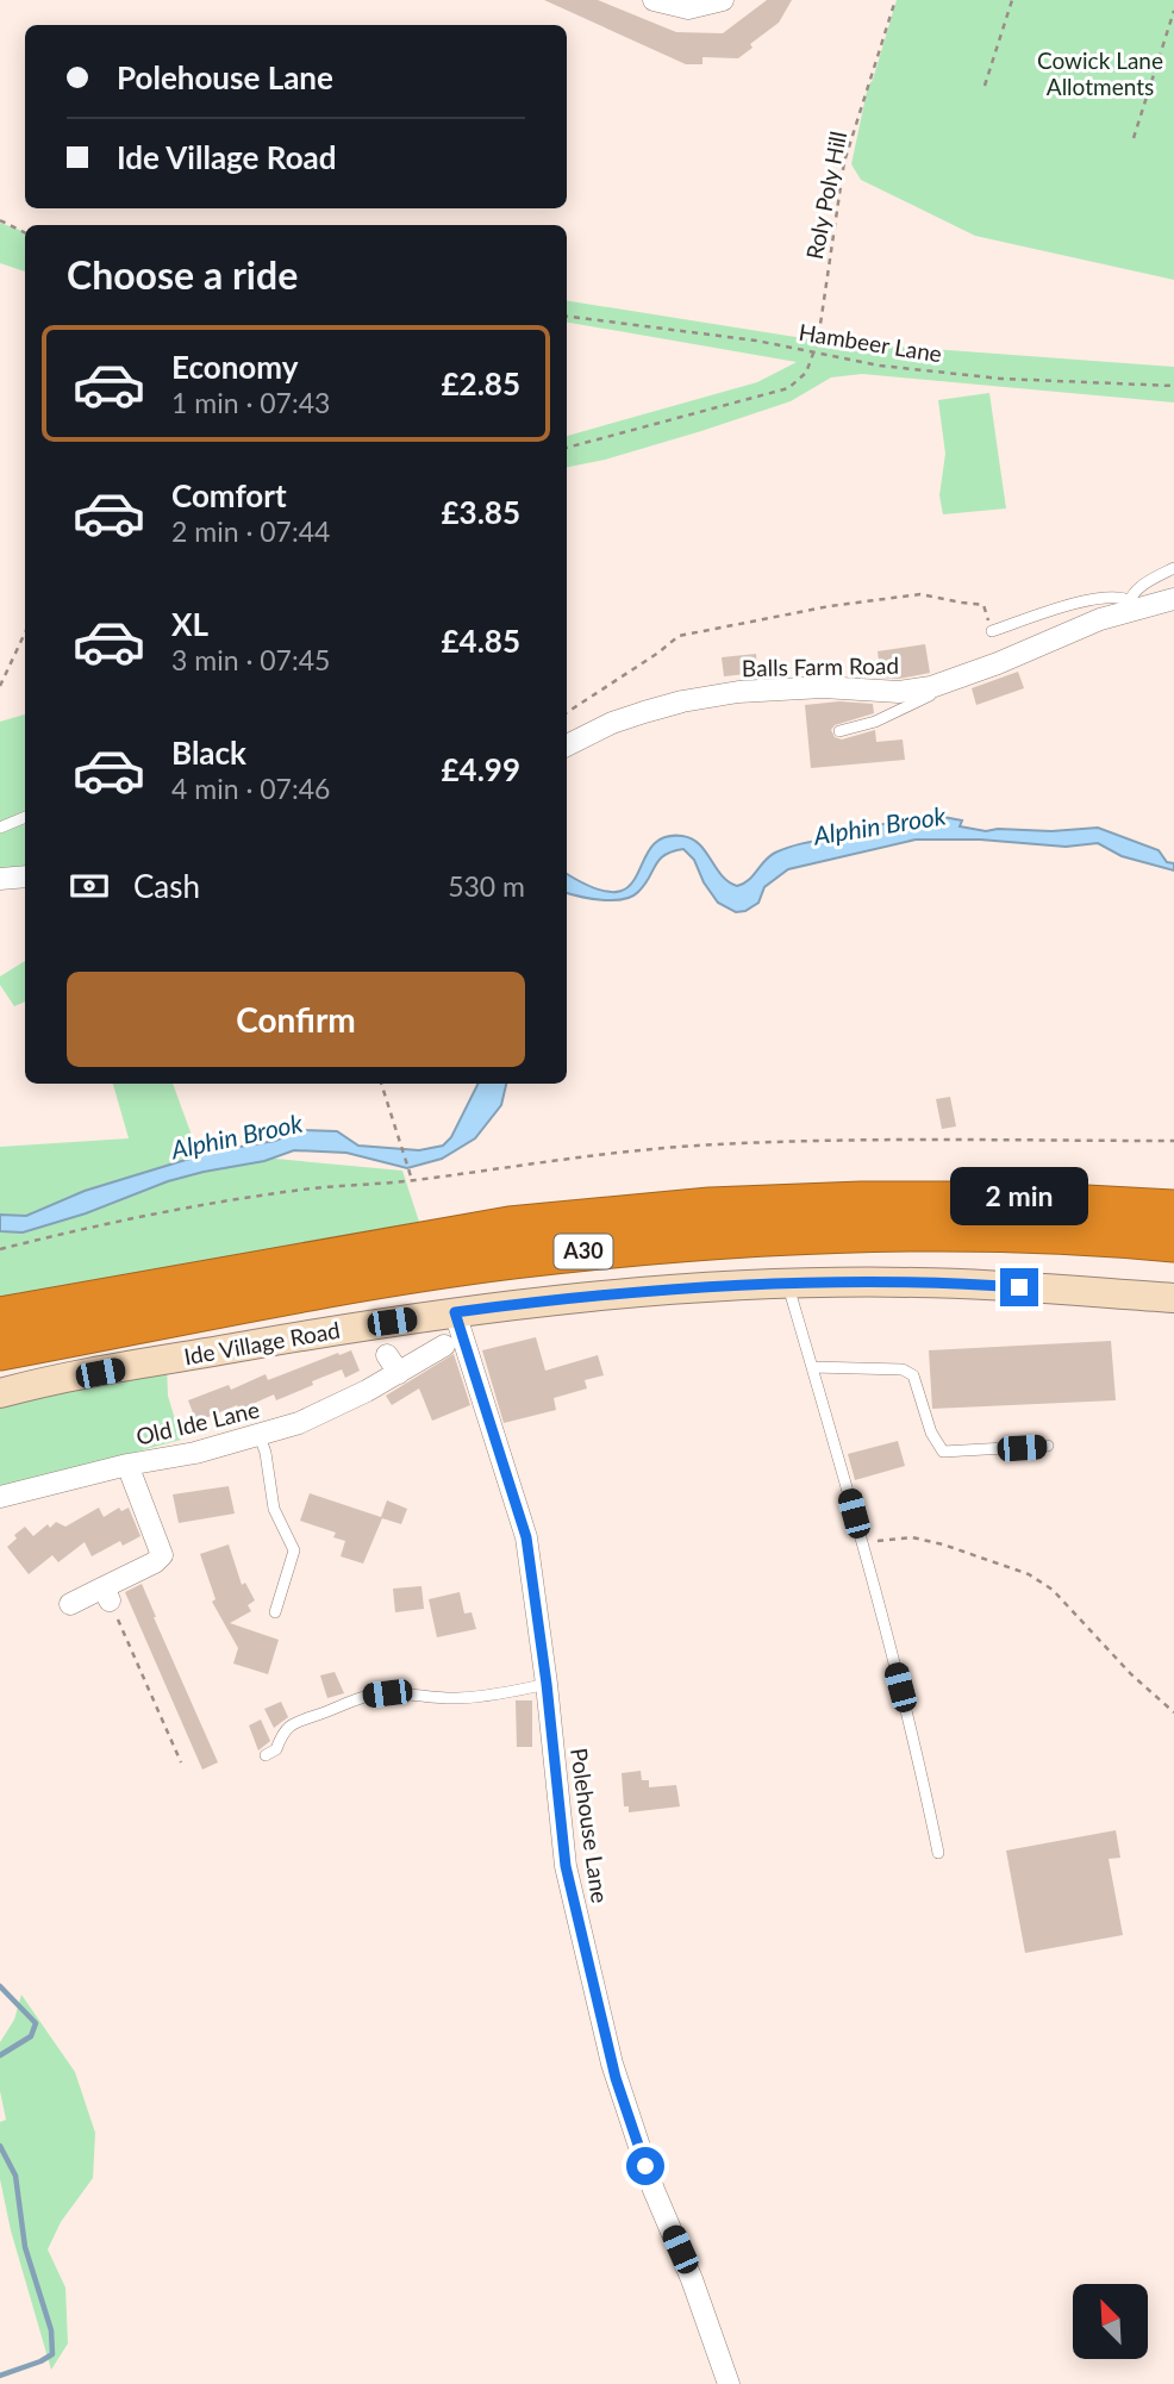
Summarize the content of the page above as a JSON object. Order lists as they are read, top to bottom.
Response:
{
  "streets": {
    "highway": ["A30"],
    "street": [
      "Balls Farm Road",
      "Ide Village Road",
      "Old Ide Lane",
      "Polehouse Lane"
    ],
    "path": ["Roly Poly Hill", "Hambeer Lane"]
  },
  "crossings": [
    ["Roly Poly Hill", "Hambeer Lane"],
    ["Ide Village Road", "Polehouse Lane"]
  ],
  "water": ["Alphin Brook"],
  "parks": ["Cowick Lane Allotments"],
  "north": "top left",
  "page": {
    "banner": ["Polehouse Lane", "Ide Village Road"],
    "heading": "Choose a ride",
    "list": [
      {
        "name": "Economy",
        "note": "1 min · 07:43",
        "value": "£2.85"
      },
      {
        "name": "Comfort",
        "note": "2 min · 07:44",
        "value": "£3.85"
      },
      {
        "name": "XL",
        "note": "3 min · 07:45",
        "value": "£4.85"
      },
      {
        "name": "Black",
        "note": "4 min · 07:46",
        "value": "£4.99"
      }
    ],
    "pay": ["Cash", "530 m"],
    "buttons": "Confirm",
    "bubble": "2 min"
  }
}
